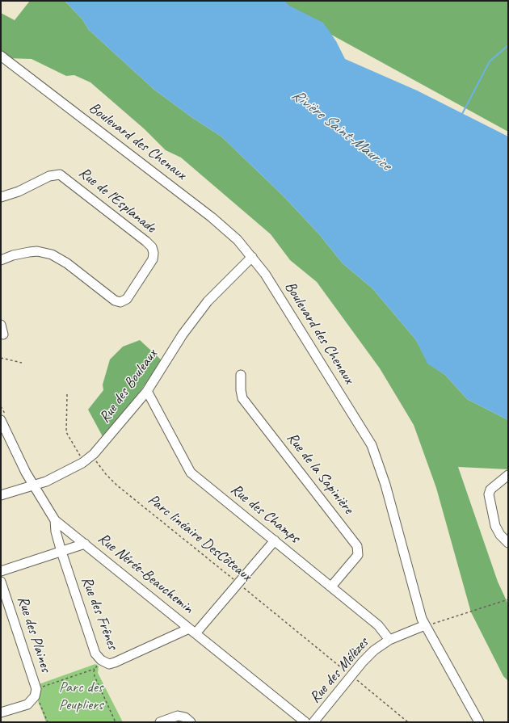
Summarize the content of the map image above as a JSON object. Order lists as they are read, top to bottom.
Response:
{
  "streets": {
    "street": [
      "Boulevard des Chenaux",
      "Rue de l'Esplanade",
      "Rue des Bouleaux",
      "Rue de la Sapinière",
      "Rue des Champs",
      "Rue Nérée-Beauchemin",
      "Rue des Frênes",
      "Rue des Plaines",
      "Rue des Mélèzes"
    ],
    "path": ["Parc linéaire DesCôteaux"]
  },
  "crossings": [
    ["Boulevard des Chenaux", "Rue des Bouleaux"],
    ["Boulevard des Chenaux", "Rue des Mélèzes"],
    ["Rue des Bouleaux", "Rue des Champs"],
    ["Rue des Bouleaux", "Parc linéaire DesCôteaux"],
    ["Rue des Bouleaux", "Rue Nérée-Beauchemin"],
    ["Rue de la Sapinière", "Rue des Champs"],
    ["Rue des Champs", "Rue des Frênes"],
    ["Rue des Champs", "Rue des Mélèzes"],
    ["Parc linéaire DesCôteaux", "Rue des Frênes"],
    ["Parc linéaire DesCôteaux", "Rue des Mélèzes"],
    ["Rue Nérée-Beauchemin", "Rue des Frênes"]
  ],
  "water": ["Rivière Saint-Maurice"],
  "parks": ["Parc des Peupliers"]
}
